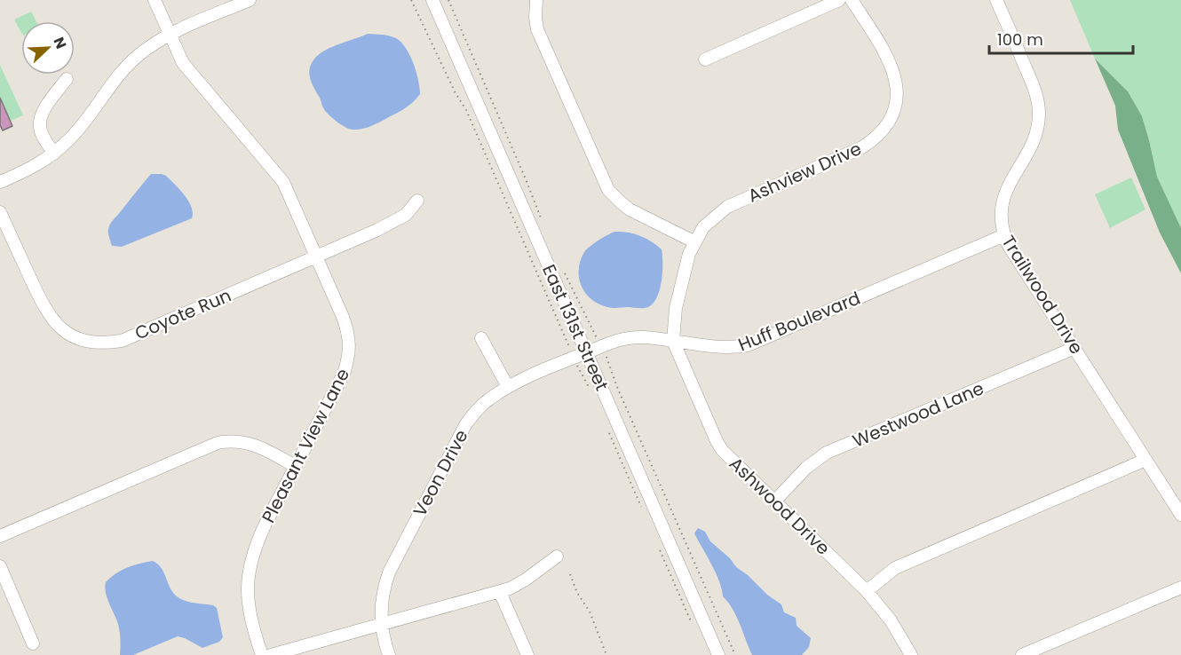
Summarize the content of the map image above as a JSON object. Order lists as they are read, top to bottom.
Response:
{
  "streets": {
    "street": [
      "Ashview Drive",
      "Trailwood Drive",
      "Coyote Run",
      "Huff Boulevard",
      "East 131st Street",
      "Westwood Lane",
      "Pleasant View Lane",
      "Veon Drive",
      "Ashwood Drive"
    ]
  },
  "crossings": [
    ["Ashview Drive", "Huff Boulevard"],
    ["Ashview Drive", "Ashwood Drive"],
    ["Trailwood Drive", "Huff Boulevard"],
    ["Trailwood Drive", "Westwood Lane"],
    ["Coyote Run", "Pleasant View Lane"],
    ["Huff Boulevard", "East 131st Street"],
    ["Huff Boulevard", "Veon Drive"],
    ["Huff Boulevard", "Ashwood Drive"],
    ["East 131st Street", "Veon Drive"],
    ["Westwood Lane", "Ashwood Drive"]
  ],
  "scale_bar": "100 m",
  "north": "top right"
}
